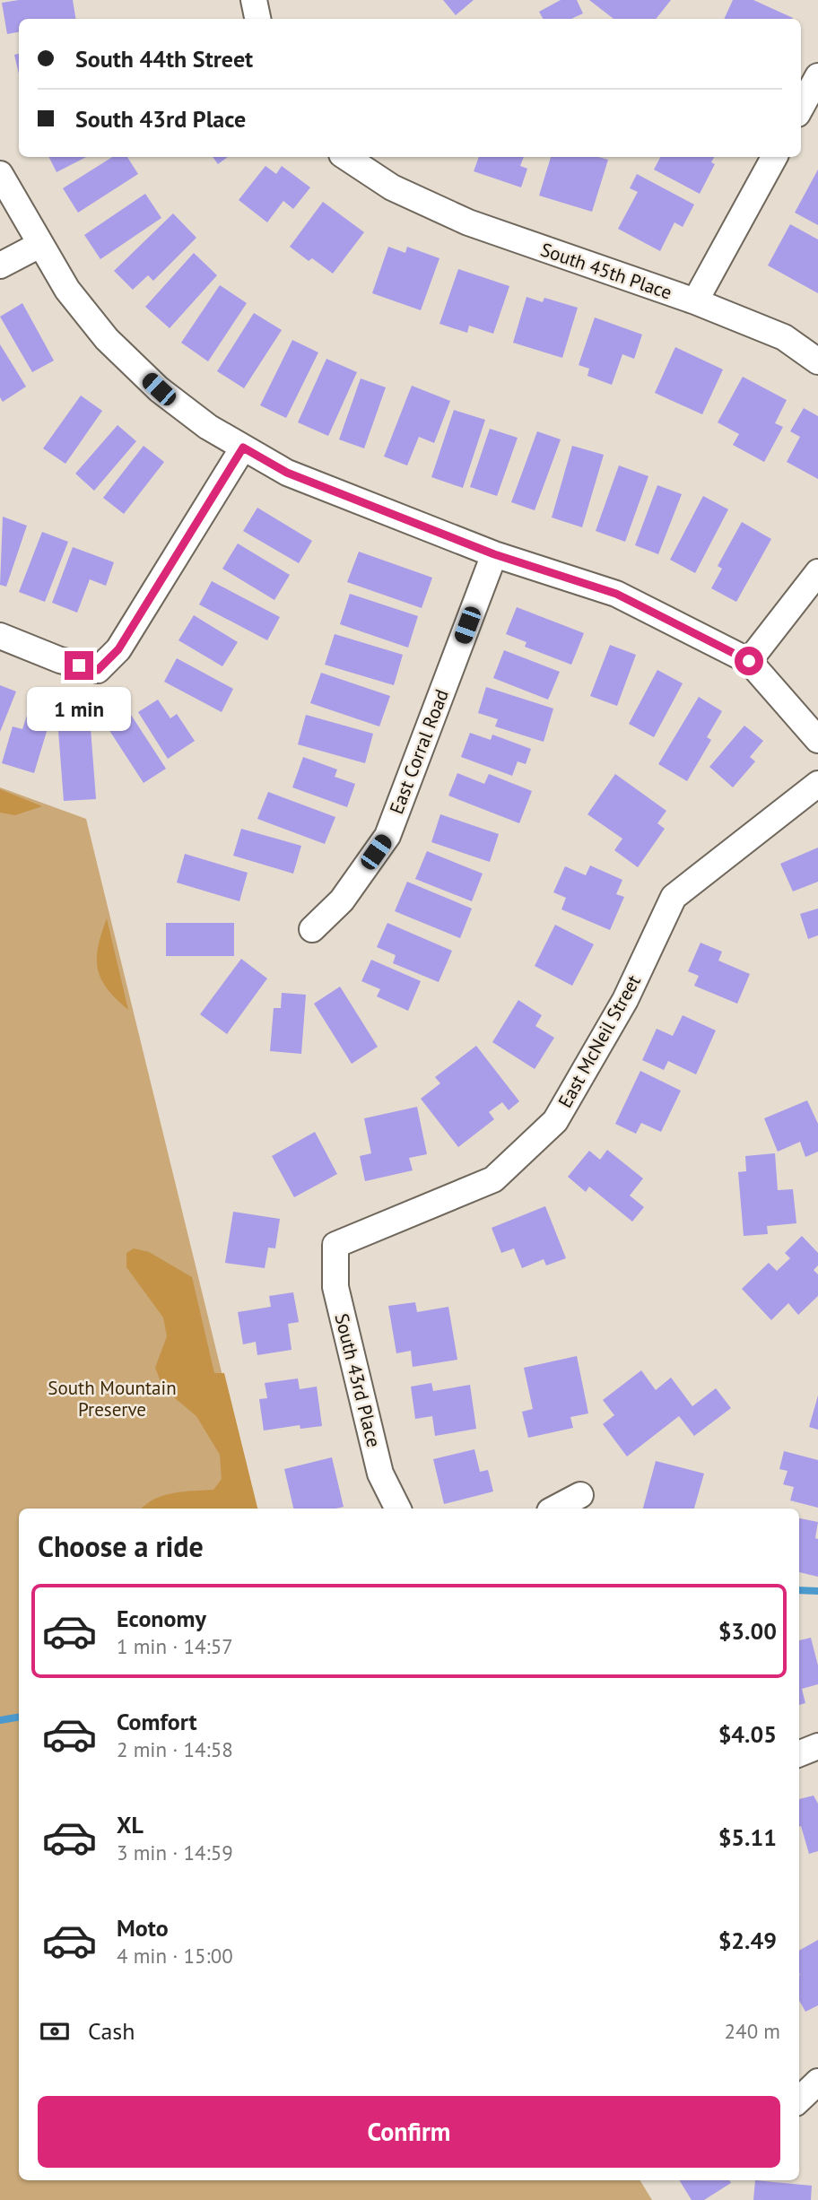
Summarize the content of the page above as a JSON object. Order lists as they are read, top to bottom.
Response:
{
  "streets": {
    "street": [
      "South 45th Place",
      "East Corral Road",
      "East McNeil Street",
      "South 43rd Place"
    ]
  },
  "crossings": [
    ["East McNeil Street", "South 43rd Place"]
  ],
  "parks": ["South Mountain Preserve"],
  "page": {
    "banner": ["South 44th Street", "South 43rd Place"],
    "bubble": "1 min",
    "heading": "Choose a ride",
    "list": [
      {
        "name": "Economy",
        "note": "1 min · 14:57",
        "value": "$3.00"
      },
      {
        "name": "Comfort",
        "note": "2 min · 14:58",
        "value": "$4.05"
      },
      {
        "name": "XL",
        "note": "3 min · 14:59",
        "value": "$5.11"
      },
      {
        "name": "Moto",
        "note": "4 min · 15:00",
        "value": "$2.49"
      }
    ],
    "pay": ["Cash", "240 m"],
    "buttons": "Confirm"
  }
}
